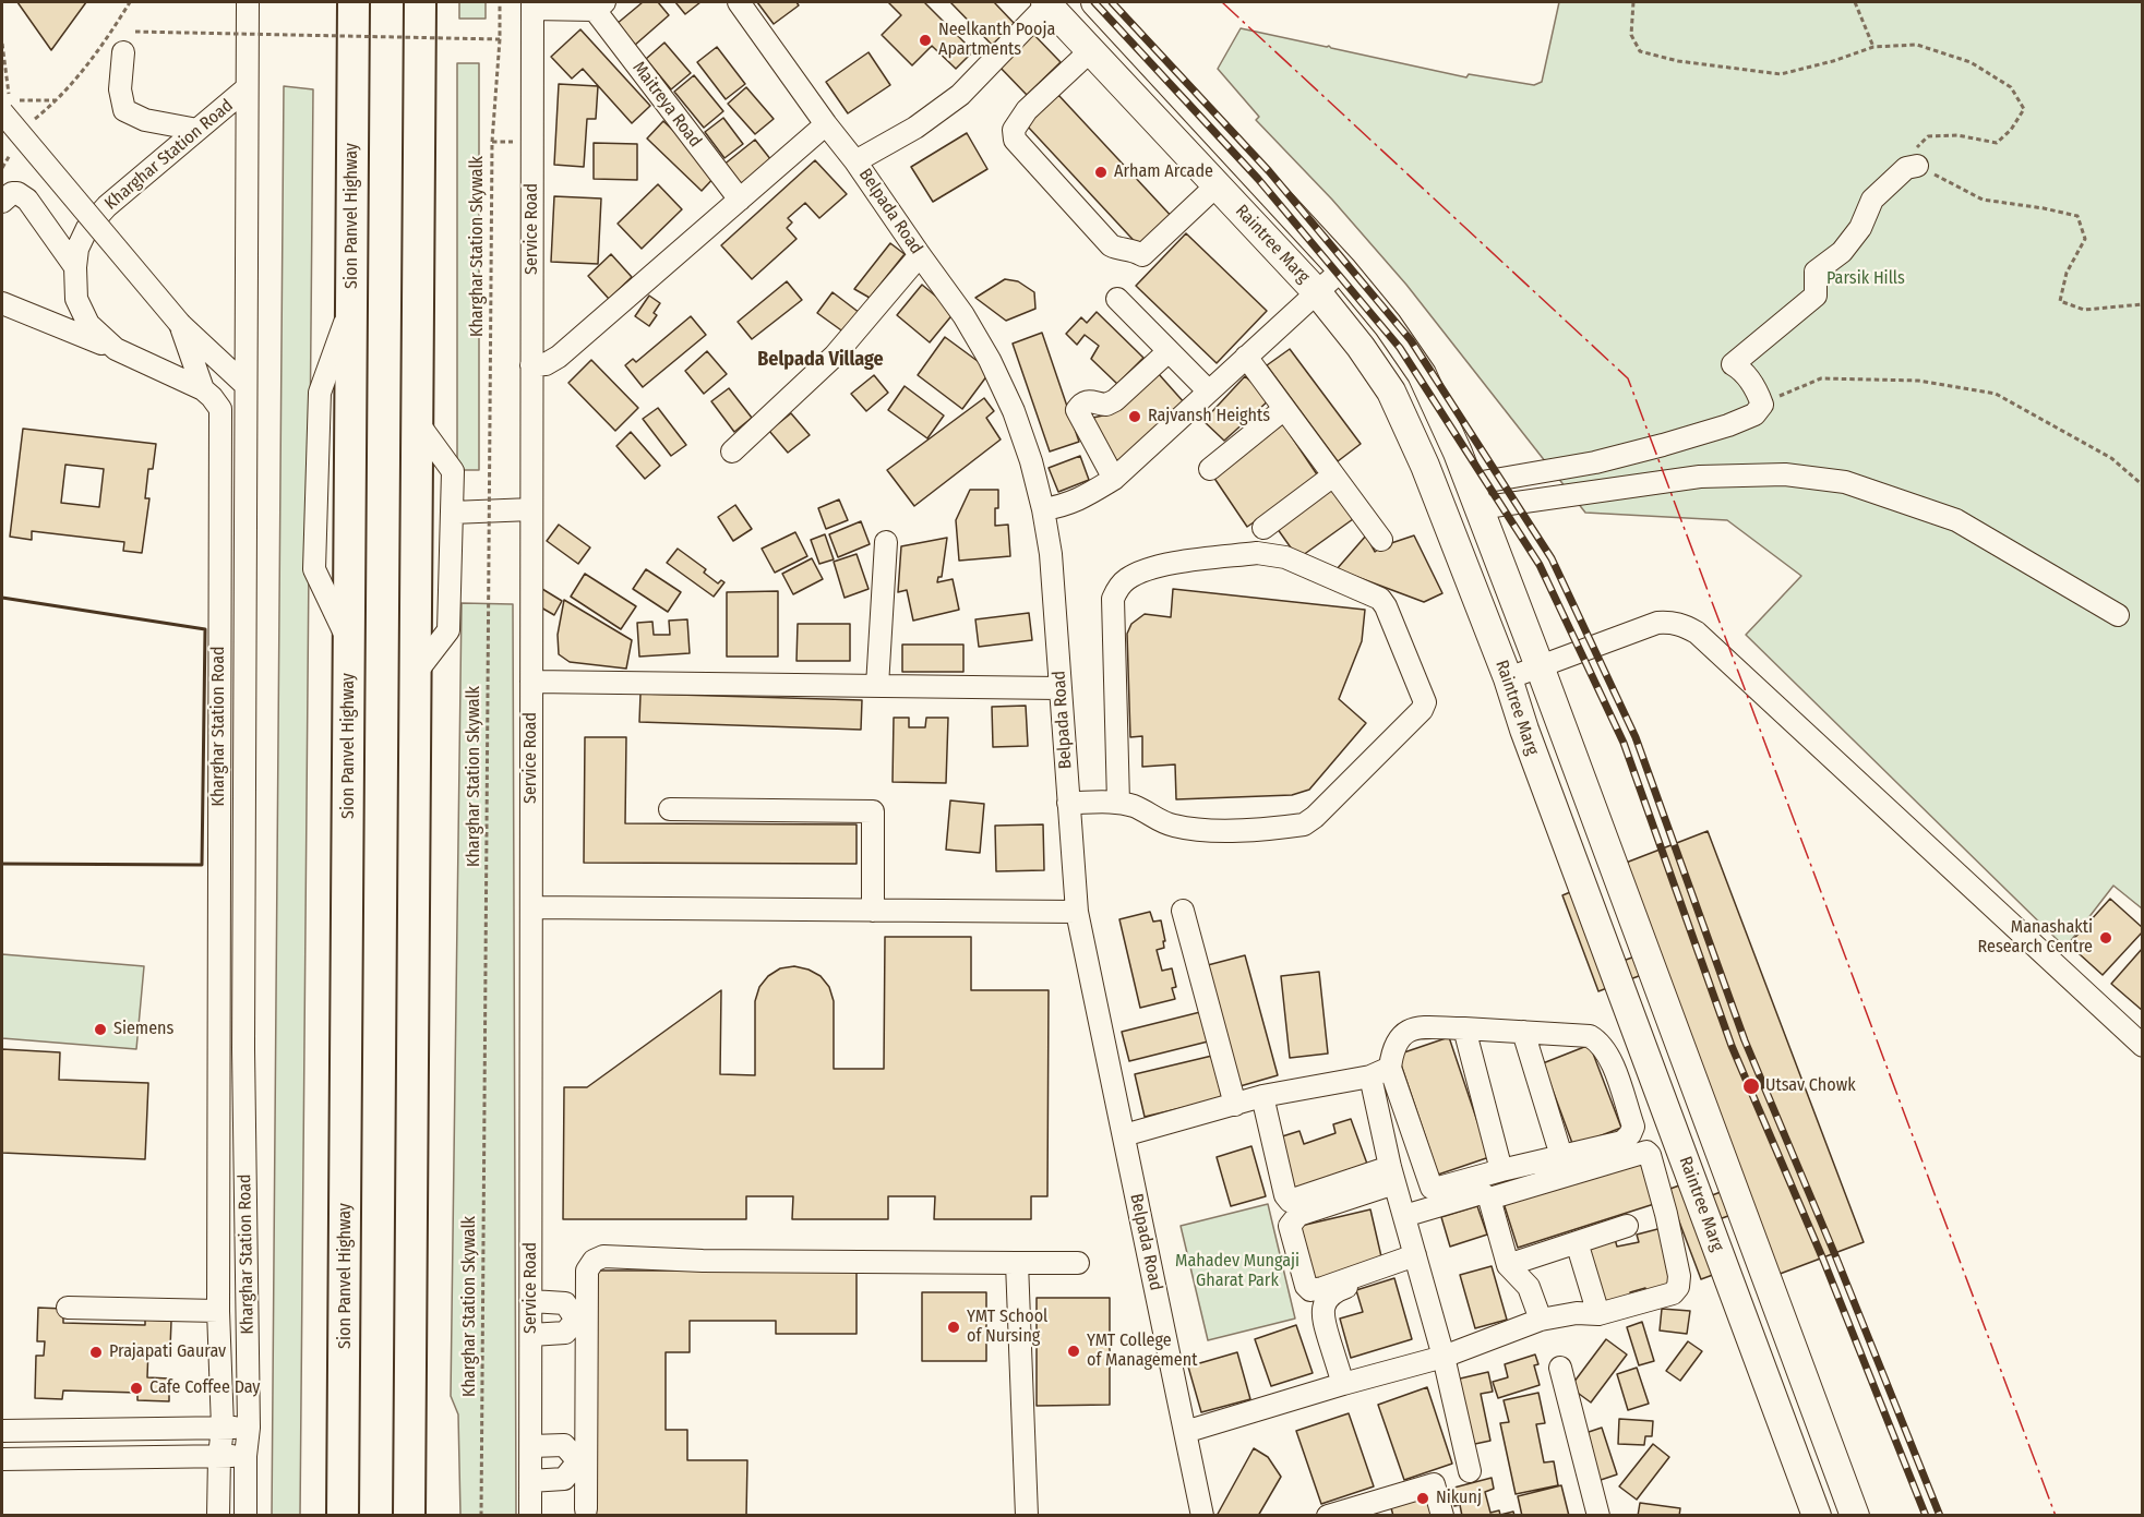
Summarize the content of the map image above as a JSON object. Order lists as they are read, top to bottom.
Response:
{
  "streets": {
    "highway": ["Sion Panvel Highway"],
    "main road": ["Raintree Marg"],
    "street": [
      "Maitreya Road",
      "Kharghar Station Road",
      "Belpada Road",
      "Service Road"
    ],
    "path": ["Kharghar Station Skywalk"]
  },
  "districts": ["Belpada Village"],
  "parks": ["Parsik Hills", "Mahadev Mungaji Gharat Park"],
  "places": [
    "Neelkanth Pooja Apartments",
    "Arham Arcade",
    "Rajvansh Heights",
    "Manashakti Research Centre",
    "Siemens",
    "Utsav Chowk",
    "YMT School of Nursing",
    "YMT College of Management",
    "Prajapati Gaurav",
    "Cafe Coffee Day",
    "Nikunj"
  ]
}
